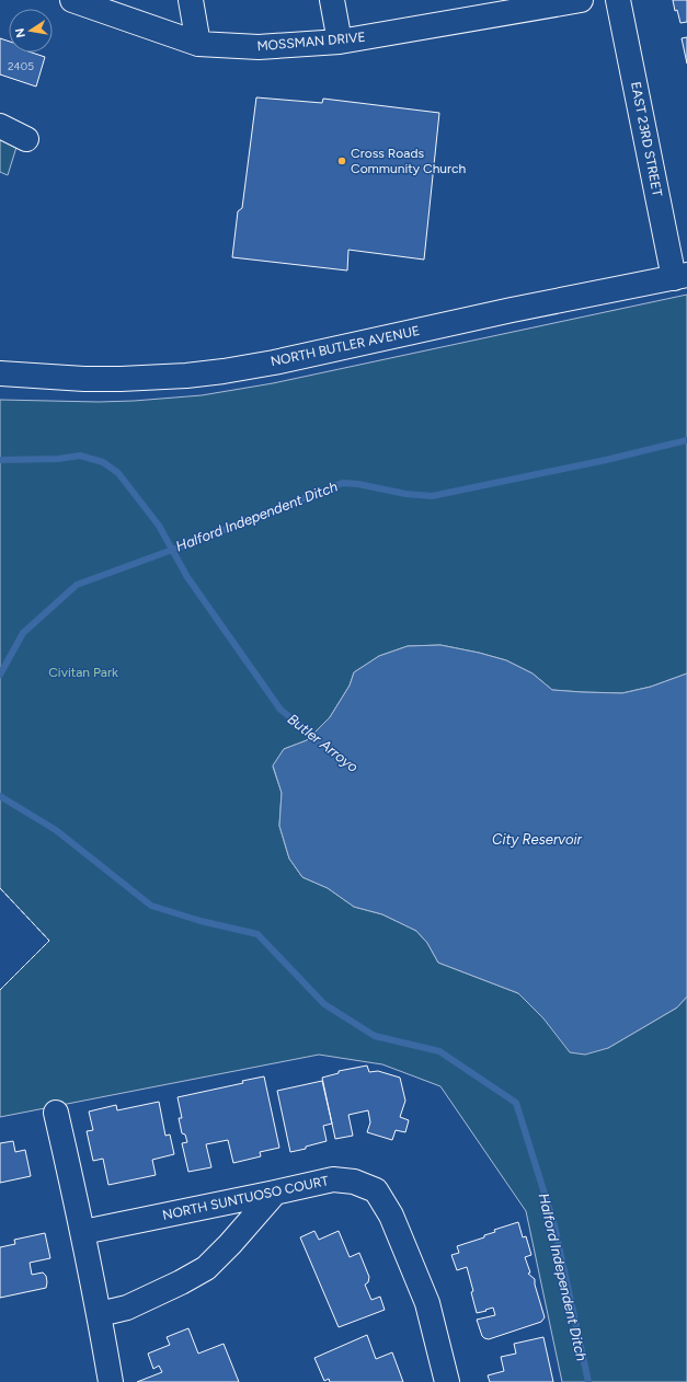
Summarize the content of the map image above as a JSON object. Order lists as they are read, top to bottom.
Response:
{
  "streets": {
    "street": [
      "MOSSMAN DRIVE",
      "EAST 23RD STREET",
      "NORTH BUTLER AVENUE",
      "NORTH SUNTUOSO COURT"
    ]
  },
  "crossings": [
    ["EAST 23RD STREET", "NORTH BUTLER AVENUE"]
  ],
  "water": ["Halford Independent Ditch", "Butler Arroyo", "City Reservoir"],
  "parks": ["Civitan Park"],
  "places": ["Cross Roads Community Church"],
  "house_numbers": ["2405"],
  "north": "left"
}
